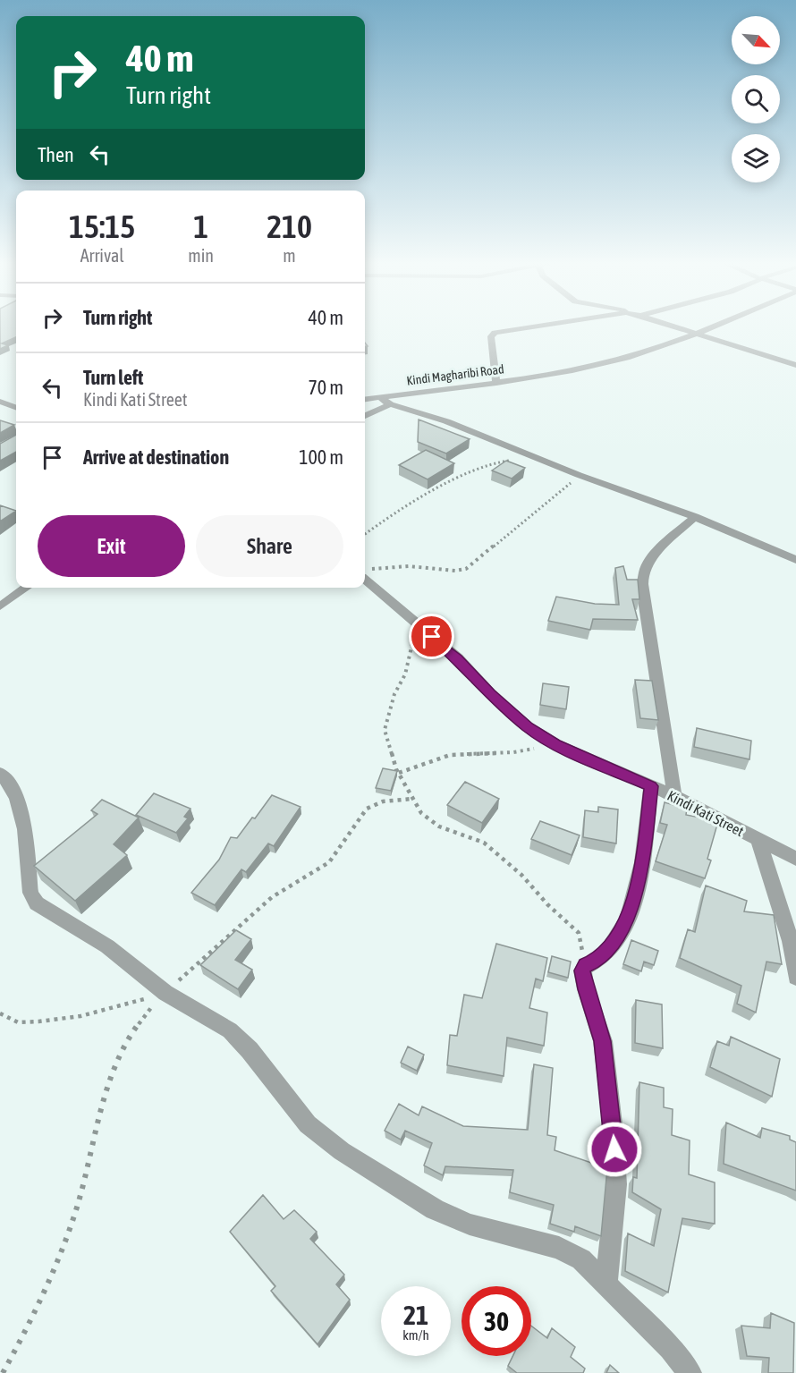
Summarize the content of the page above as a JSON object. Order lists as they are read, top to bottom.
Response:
{
  "streets": {
    "street": ["Kindi Magharibi Road", "Kindi Kati Street"]
  },
  "north": "bottom right",
  "page": {
    "turn": ["40 m", "Turn right"],
    "then": "Then",
    "eta": [
      "15:15",
      "Arrival",
      "1",
      "min",
      "210",
      "m"
    ],
    "list": [
      {
        "name": "Turn right",
        "value": "40 m"
      },
      {
        "name": "Turn left",
        "note": "Kindi Kati Street",
        "value": "70 m"
      },
      {
        "name": "Arrive at destination",
        "value": "100 m"
      }
    ],
    "buttons": ["Exit", "Share"],
    "speed": "21 km/h",
    "limit": "30"
  }
}
